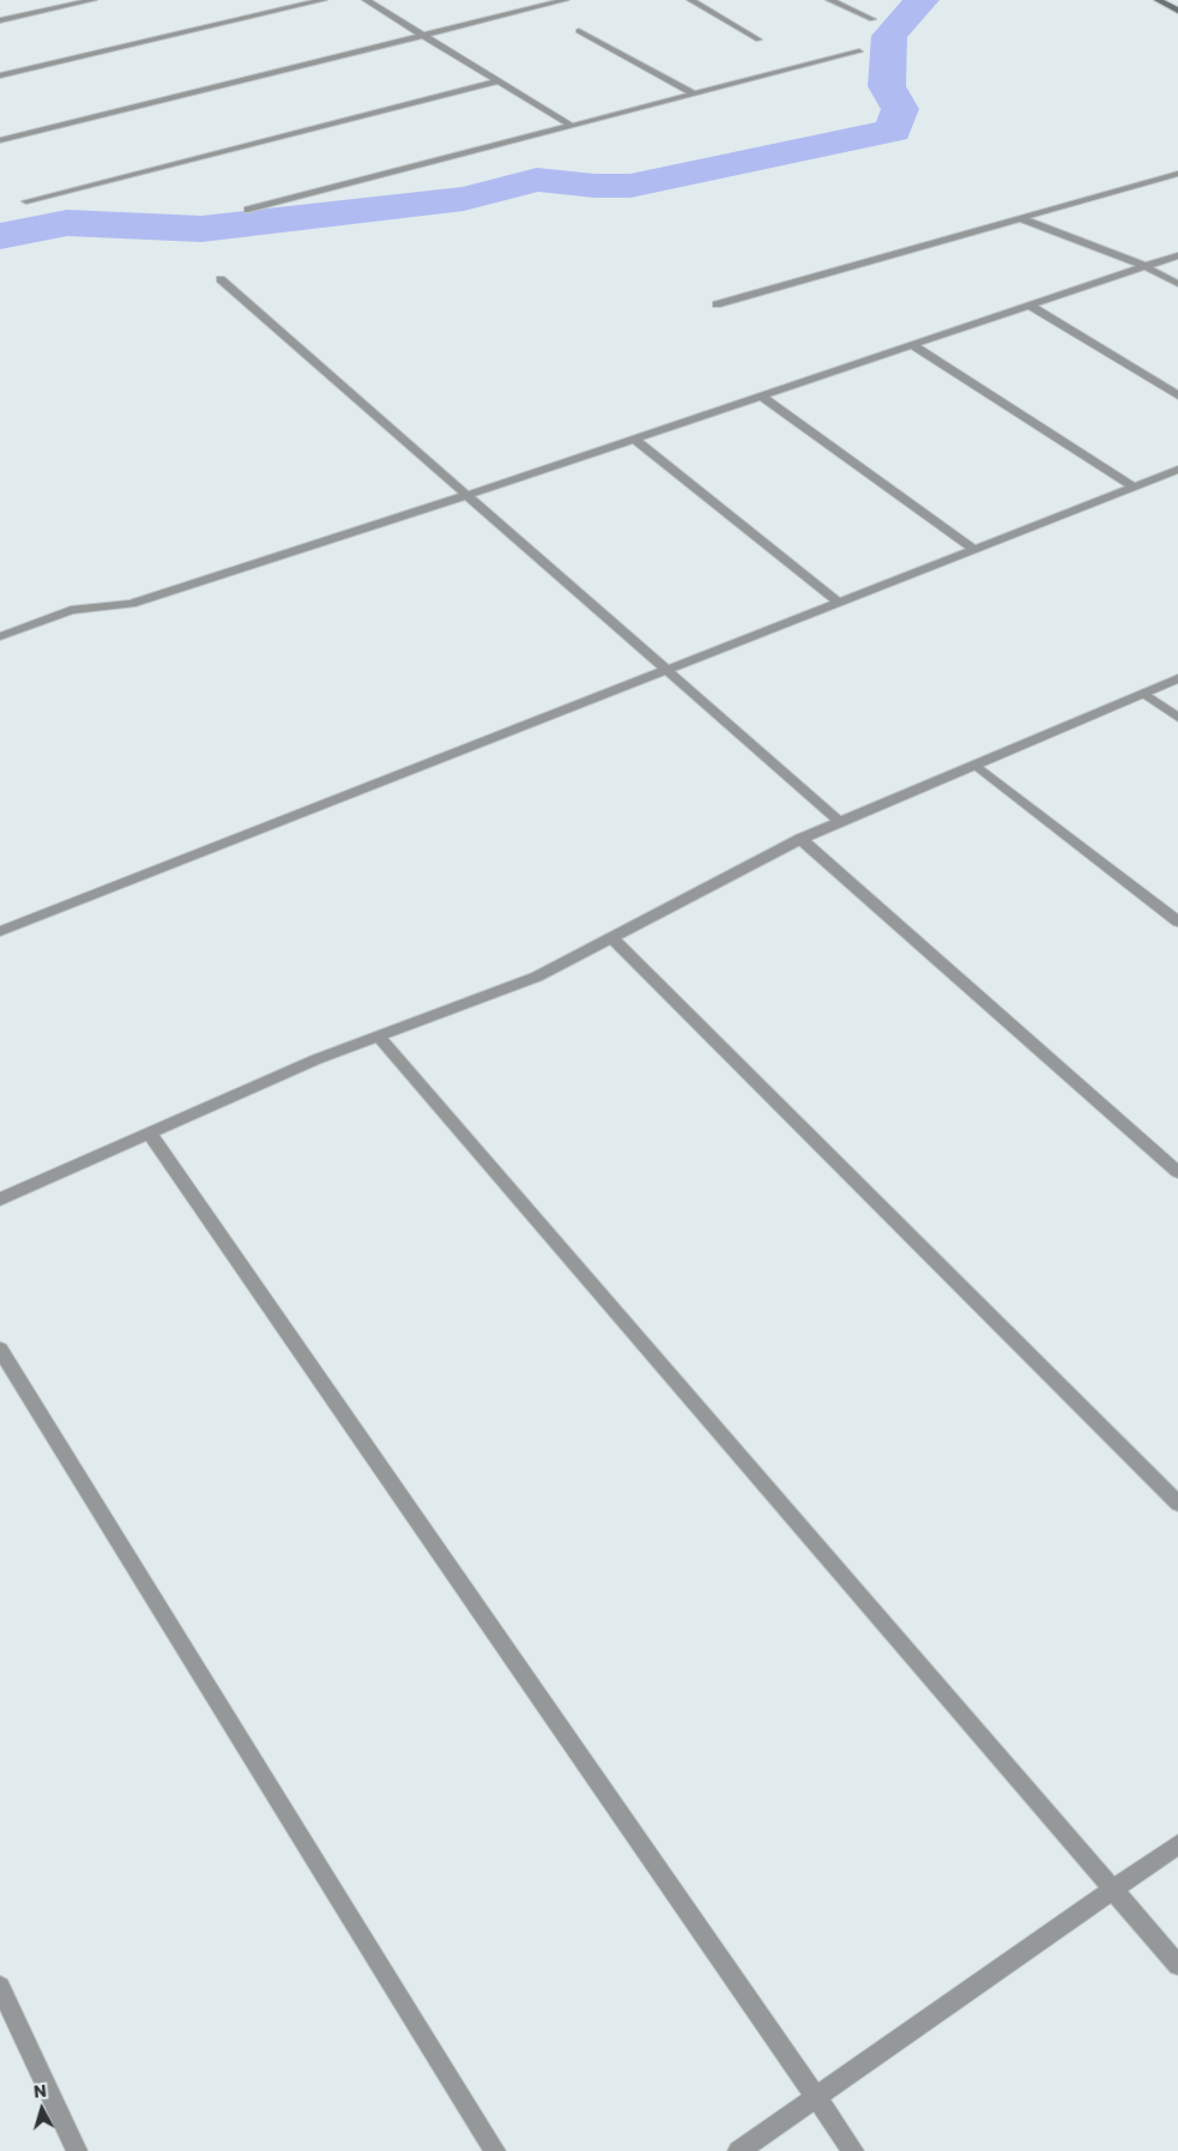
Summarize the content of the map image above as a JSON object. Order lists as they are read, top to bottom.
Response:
{
  "north": "top"
}
